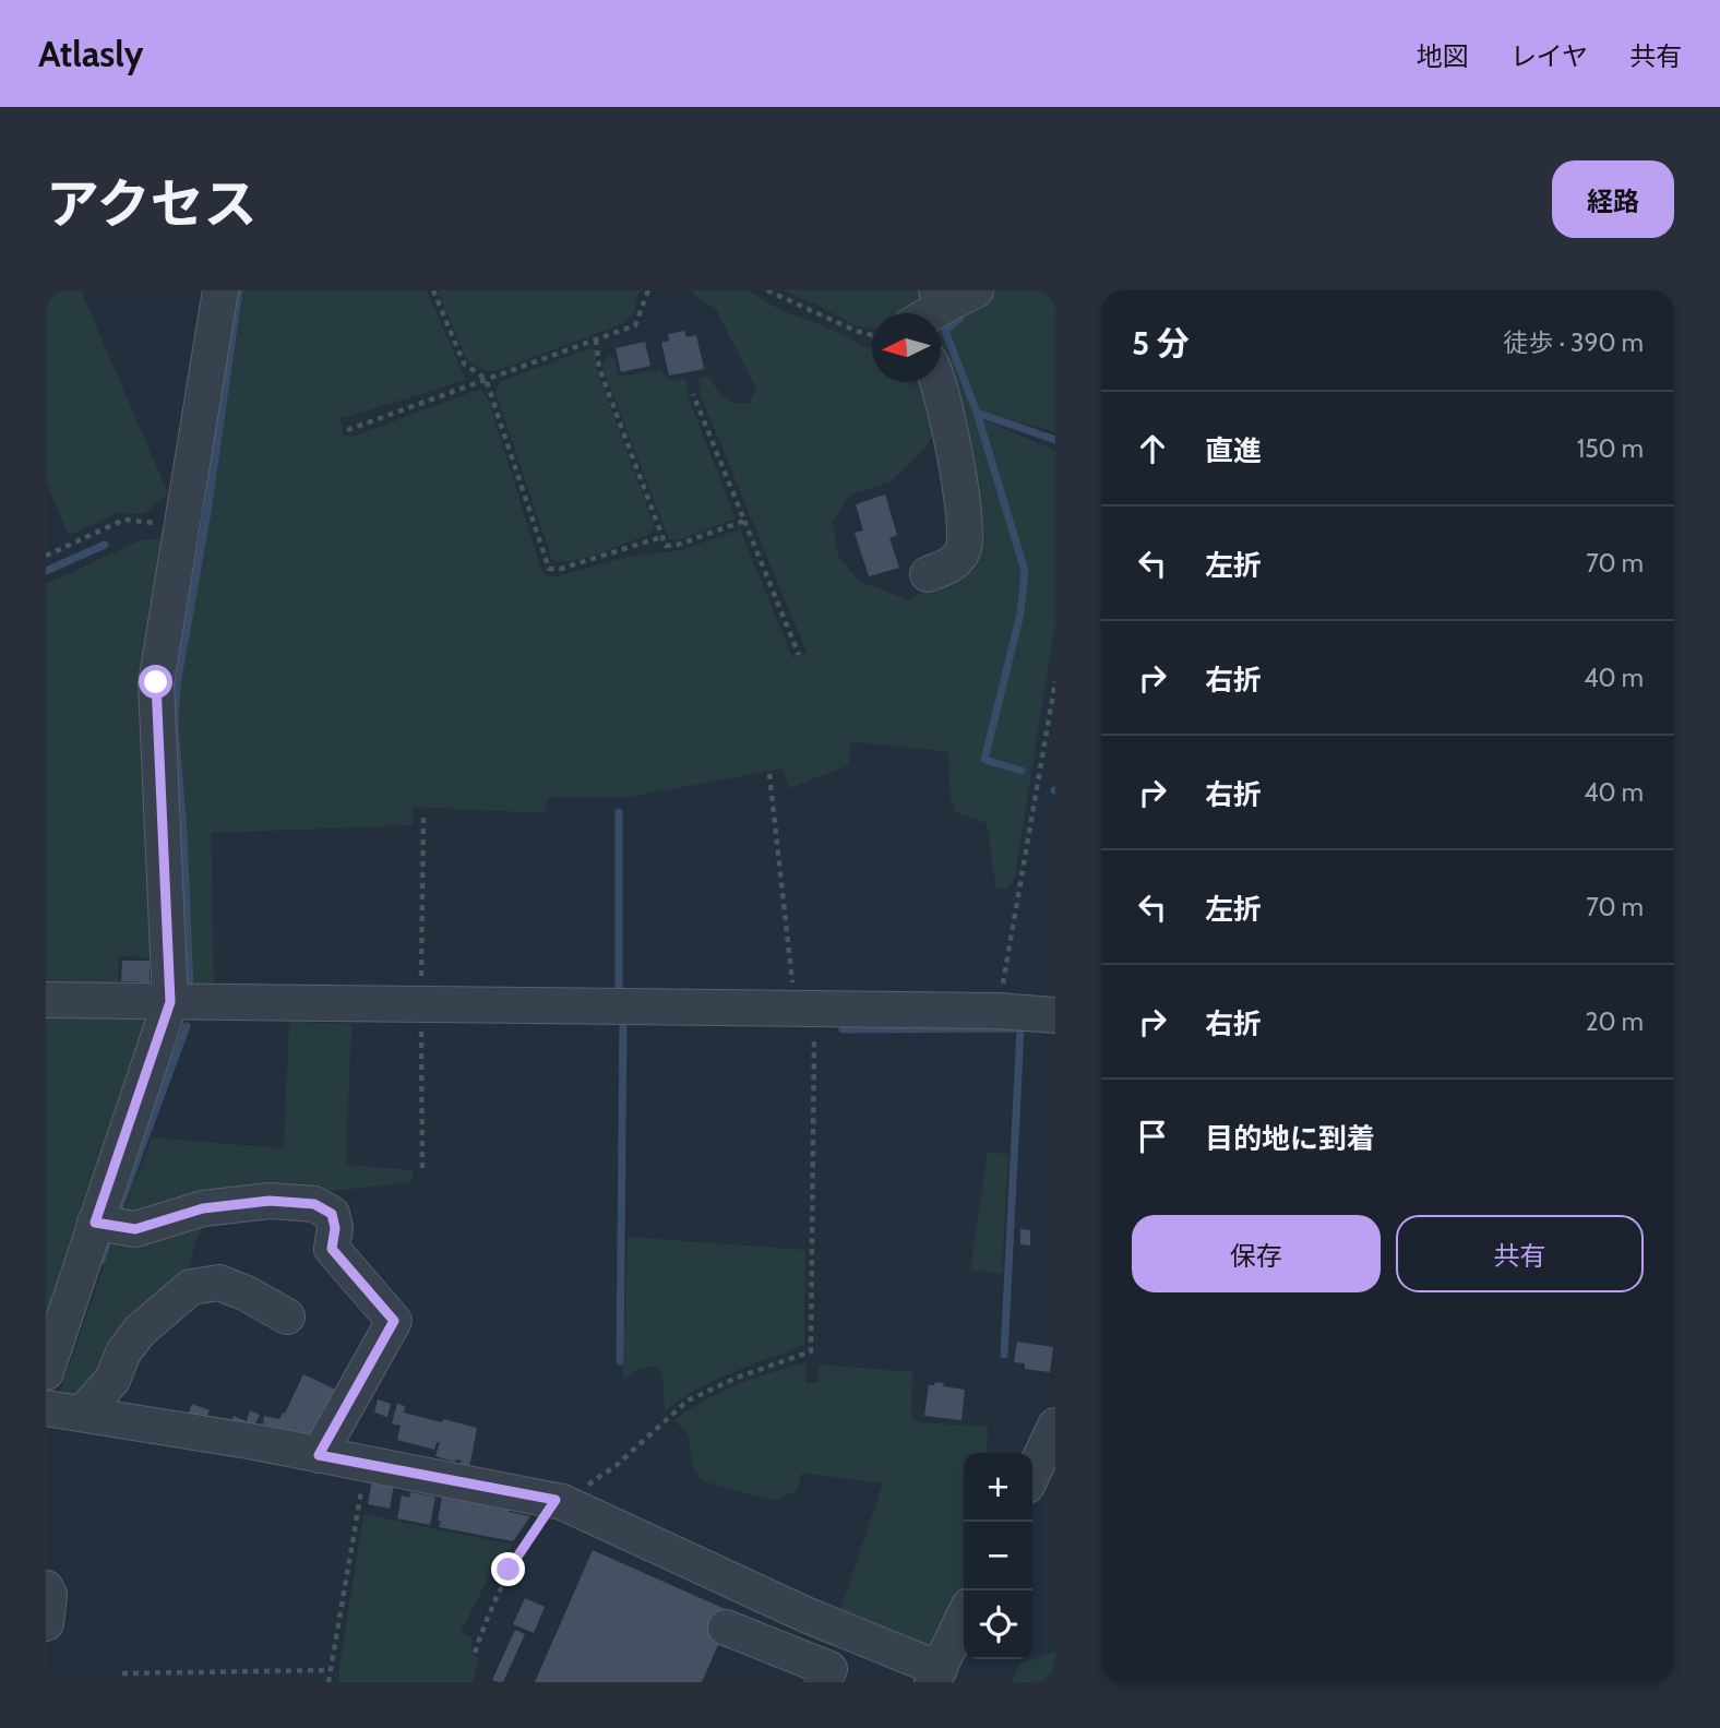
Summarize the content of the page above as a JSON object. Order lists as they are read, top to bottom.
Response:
{
  "north": "left",
  "page": {
    "header": "Atlasly",
    "nav": ["地図", "レイヤ", "共有"],
    "title": "アクセス",
    "buttons": [
      "経路",
      ["保存", "共有"]
    ],
    "heading": ["5 分", "徒歩 · 390 m"],
    "list": [
      ["直進", "150 m"],
      ["左折", "70 m"],
      ["右折", "40 m"],
      ["右折", "40 m"],
      ["左折", "70 m"],
      ["右折", "20 m"],
      "目的地に到着"
    ],
    "map_buttons": ["+", "−"]
  }
}
